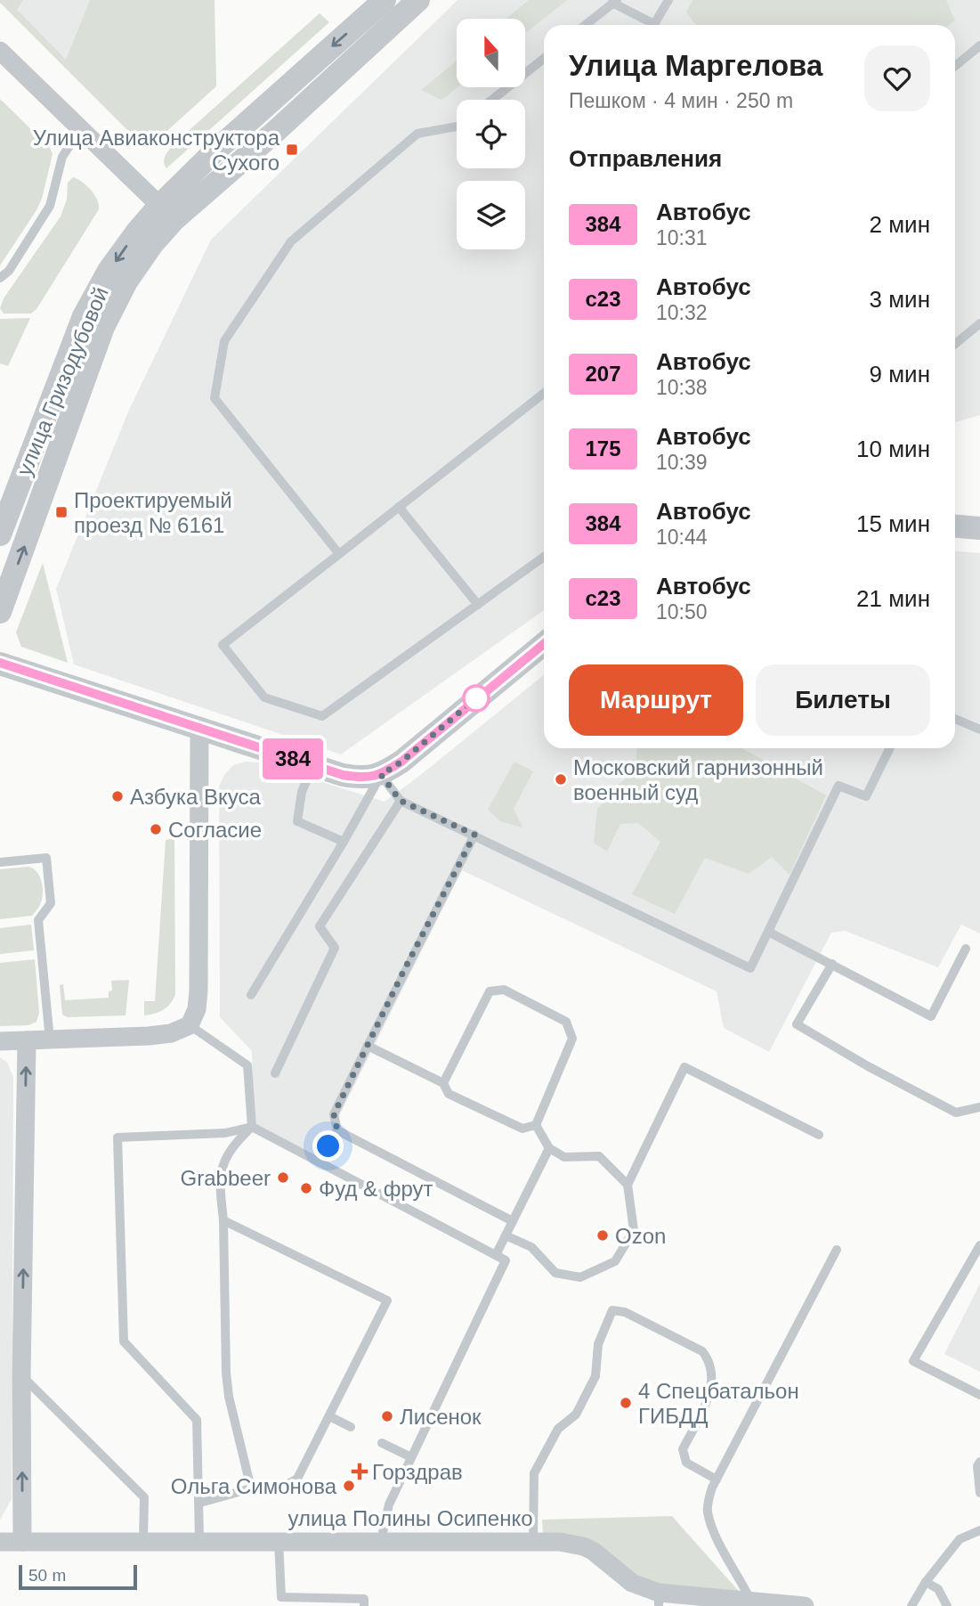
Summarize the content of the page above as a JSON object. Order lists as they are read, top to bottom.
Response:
{
  "streets": {
    "street": ["улица Гризодубовой", "улица Полины Осипенко"]
  },
  "places": {
    "transit": ["Улица Авиаконструктора Сухого", "Проектируемый проезд № 6161"],
    "other": [
      "Московский гарнизонный военный суд",
      "Азбука Вкуса",
      "Согласие",
      "Grabbeer",
      "Фуд & фрут",
      "Ozon",
      "4 Спецбатальон ГИБДД",
      "Лисенок",
      "Ольга Симонова"
    ],
    "health": ["Горздрав"]
  },
  "lines": ["bus line 384"],
  "scale_bar": "50 m",
  "north": "top",
  "page": {
    "on_map": "384",
    "heading": [
      ["Улица Маргелова", "Пешком · 4 мин · 250 m"],
      "Отправления"
    ],
    "list": [
      {
        "mark": "384",
        "name": "Автобус",
        "note": "10:31",
        "value": "2 мин"
      },
      {
        "mark": "с23",
        "name": "Автобус",
        "note": "10:32",
        "value": "3 мин"
      },
      {
        "mark": "207",
        "name": "Автобус",
        "note": "10:38",
        "value": "9 мин"
      },
      {
        "mark": "175",
        "name": "Автобус",
        "note": "10:39",
        "value": "10 мин"
      },
      {
        "mark": "384",
        "name": "Автобус",
        "note": "10:44",
        "value": "15 мин"
      },
      {
        "mark": "с23",
        "name": "Автобус",
        "note": "10:50",
        "value": "21 мин"
      }
    ],
    "buttons": ["Маршрут", "Билеты"],
    "scale": "50 m"
  }
}
